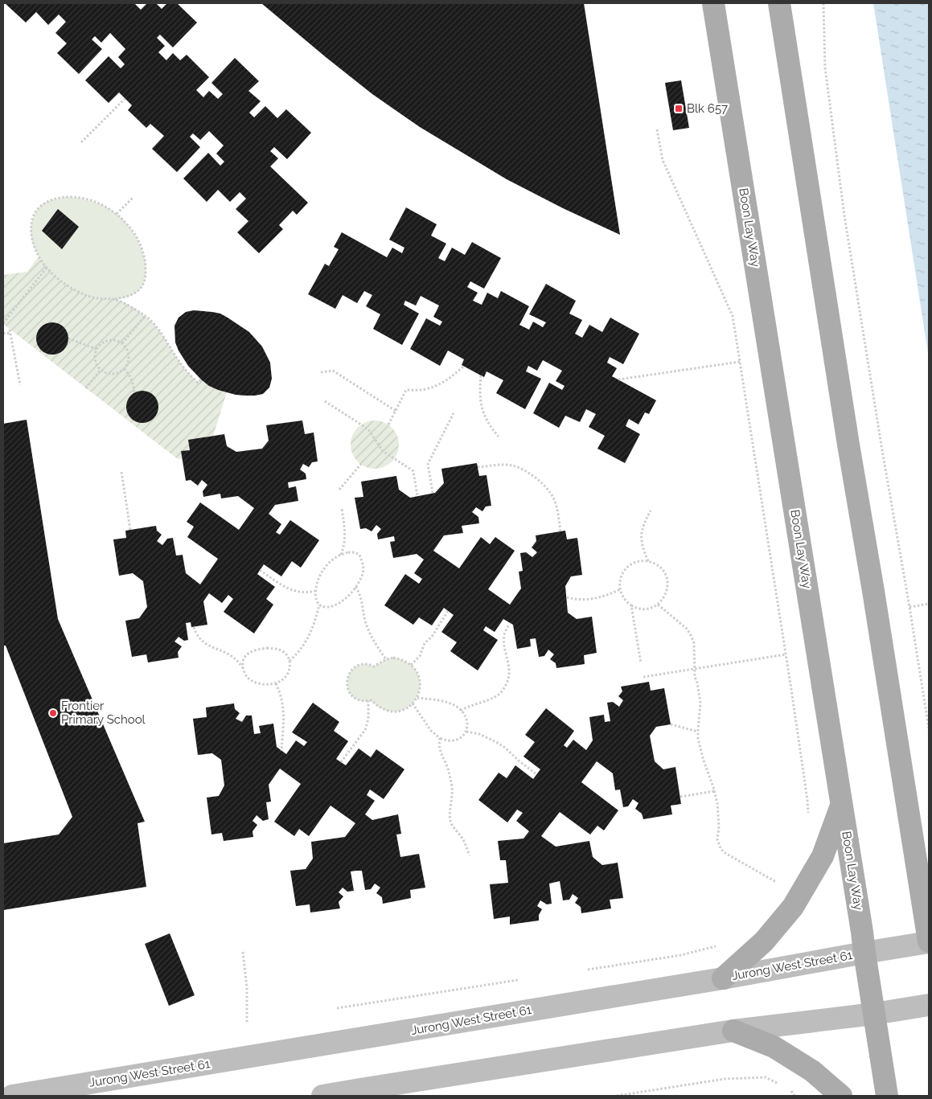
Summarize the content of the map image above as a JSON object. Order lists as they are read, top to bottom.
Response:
{
  "streets": {
    "main road": ["Boon Lay Way"],
    "street": ["Jurong West Street 61"]
  },
  "crossings": [
    ["Boon Lay Way", "Jurong West Street 61"]
  ],
  "places": {
    "transit": ["Blk 657"],
    "other": ["Frontier Primary School"]
  }
}
